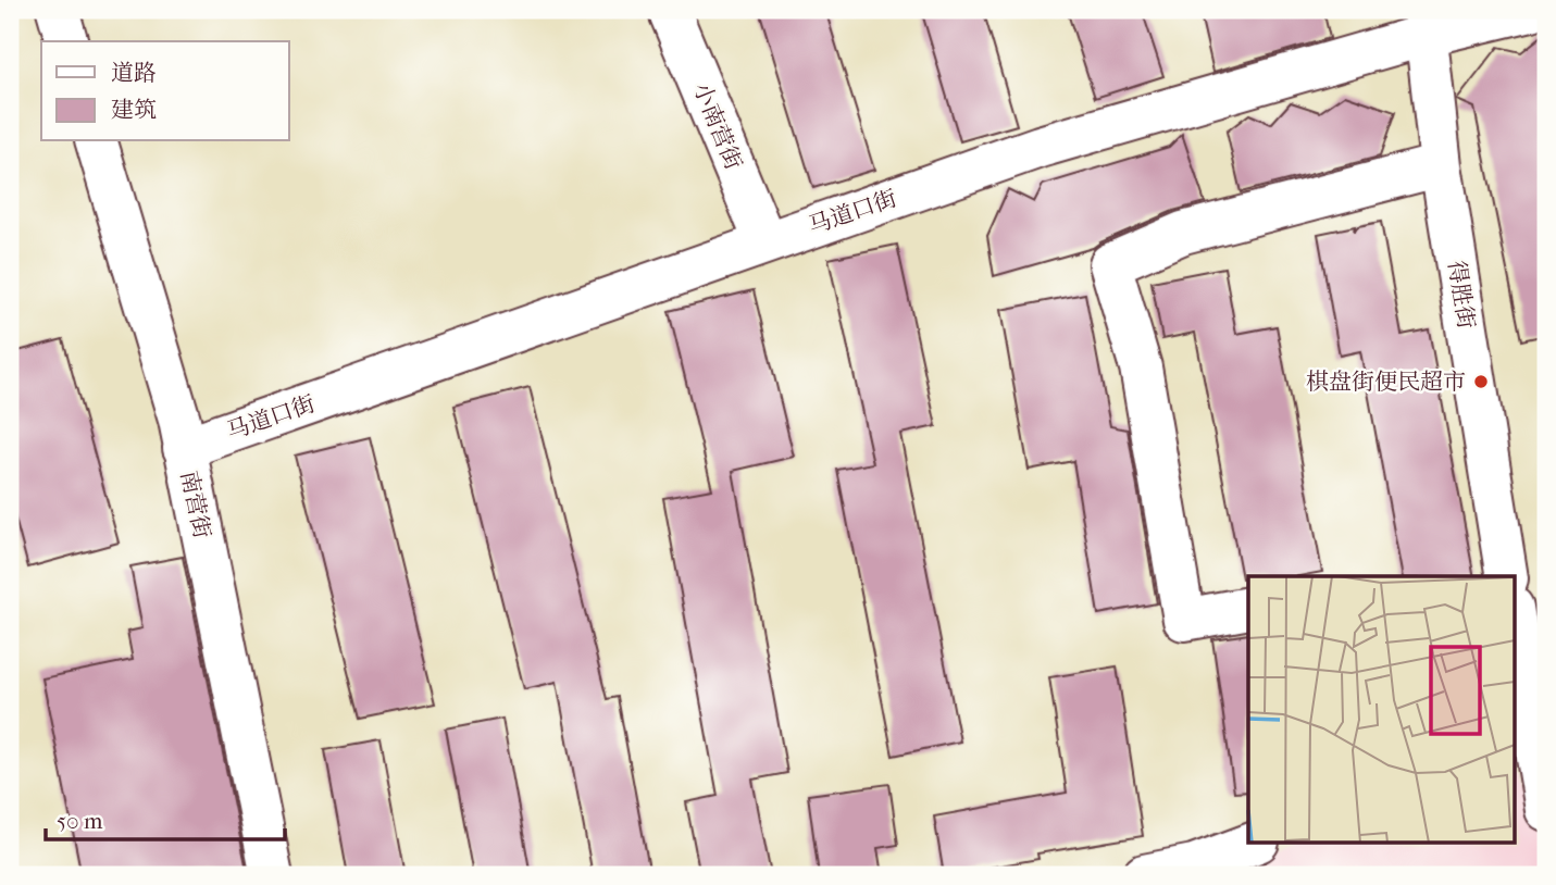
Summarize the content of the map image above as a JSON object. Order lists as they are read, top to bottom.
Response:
{
  "streets": {
    "street": [
      "小南营街",
      "马道口街",
      "得胜街",
      "南营街"
    ]
  },
  "crossings": [
    ["小南营街", "马道口街"],
    ["马道口街", "得胜街"],
    ["马道口街", "南营街"]
  ],
  "places": ["棋盘街便民超市"],
  "legend": ["道路", "建筑"],
  "scale_bar": "50 m"
}
